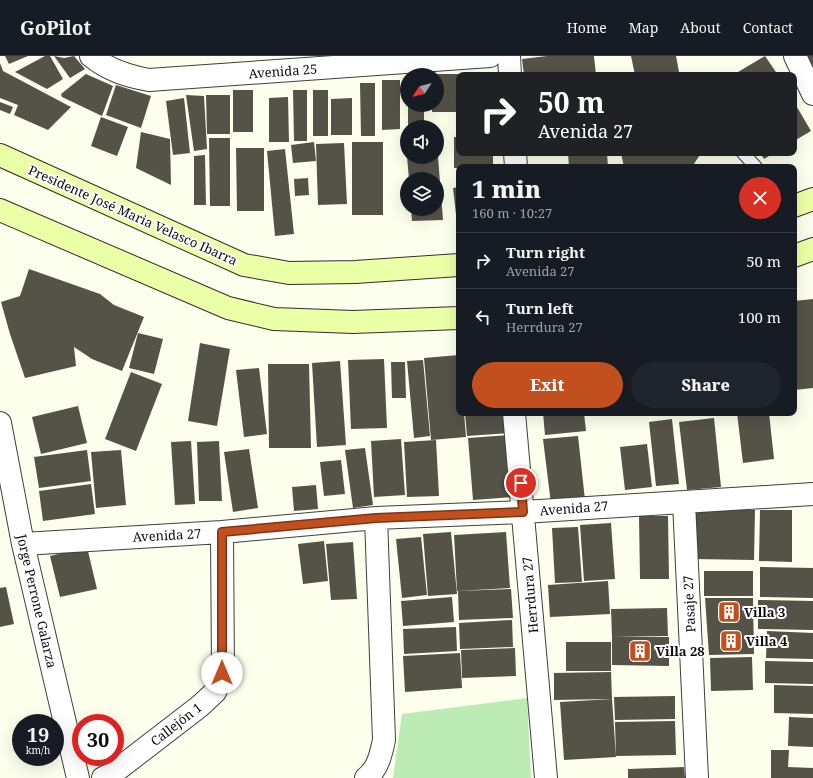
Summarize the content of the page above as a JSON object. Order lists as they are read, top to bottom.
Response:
{
  "streets": {
    "main road": ["Presidente José Maria Velasco Ibarra"],
    "street": [
      "Avenida 25",
      "Avenida 27",
      "Herrdura 27",
      "Jorge Perrone Galarza",
      "Pasaje 27",
      "Callejón 1"
    ]
  },
  "crossings": [
    ["Avenida 27", "Herrdura 27"],
    ["Avenida 27", "Jorge Perrone Galarza"],
    ["Avenida 27", "Pasaje 27"],
    ["Avenida 27", "Callejón 1"]
  ],
  "places": {
    "building": ["Villa 3", "Villa 4", "Villa 28"]
  },
  "north": "bottom left",
  "page": {
    "header": "GoPilot",
    "nav": [
      "Home",
      "Map",
      "About",
      "Contact"
    ],
    "turn": ["50 m", "Avenida 27"],
    "heading": ["1 min", "160 m · 10:27"],
    "list": [
      {
        "name": "Turn right",
        "note": "Avenida 27",
        "value": "50 m"
      },
      {
        "name": "Turn left",
        "note": "Herrdura 27",
        "value": "100 m"
      }
    ],
    "buttons": ["Exit", "Share"],
    "speed": "19 km/h",
    "limit": "30"
  }
}
